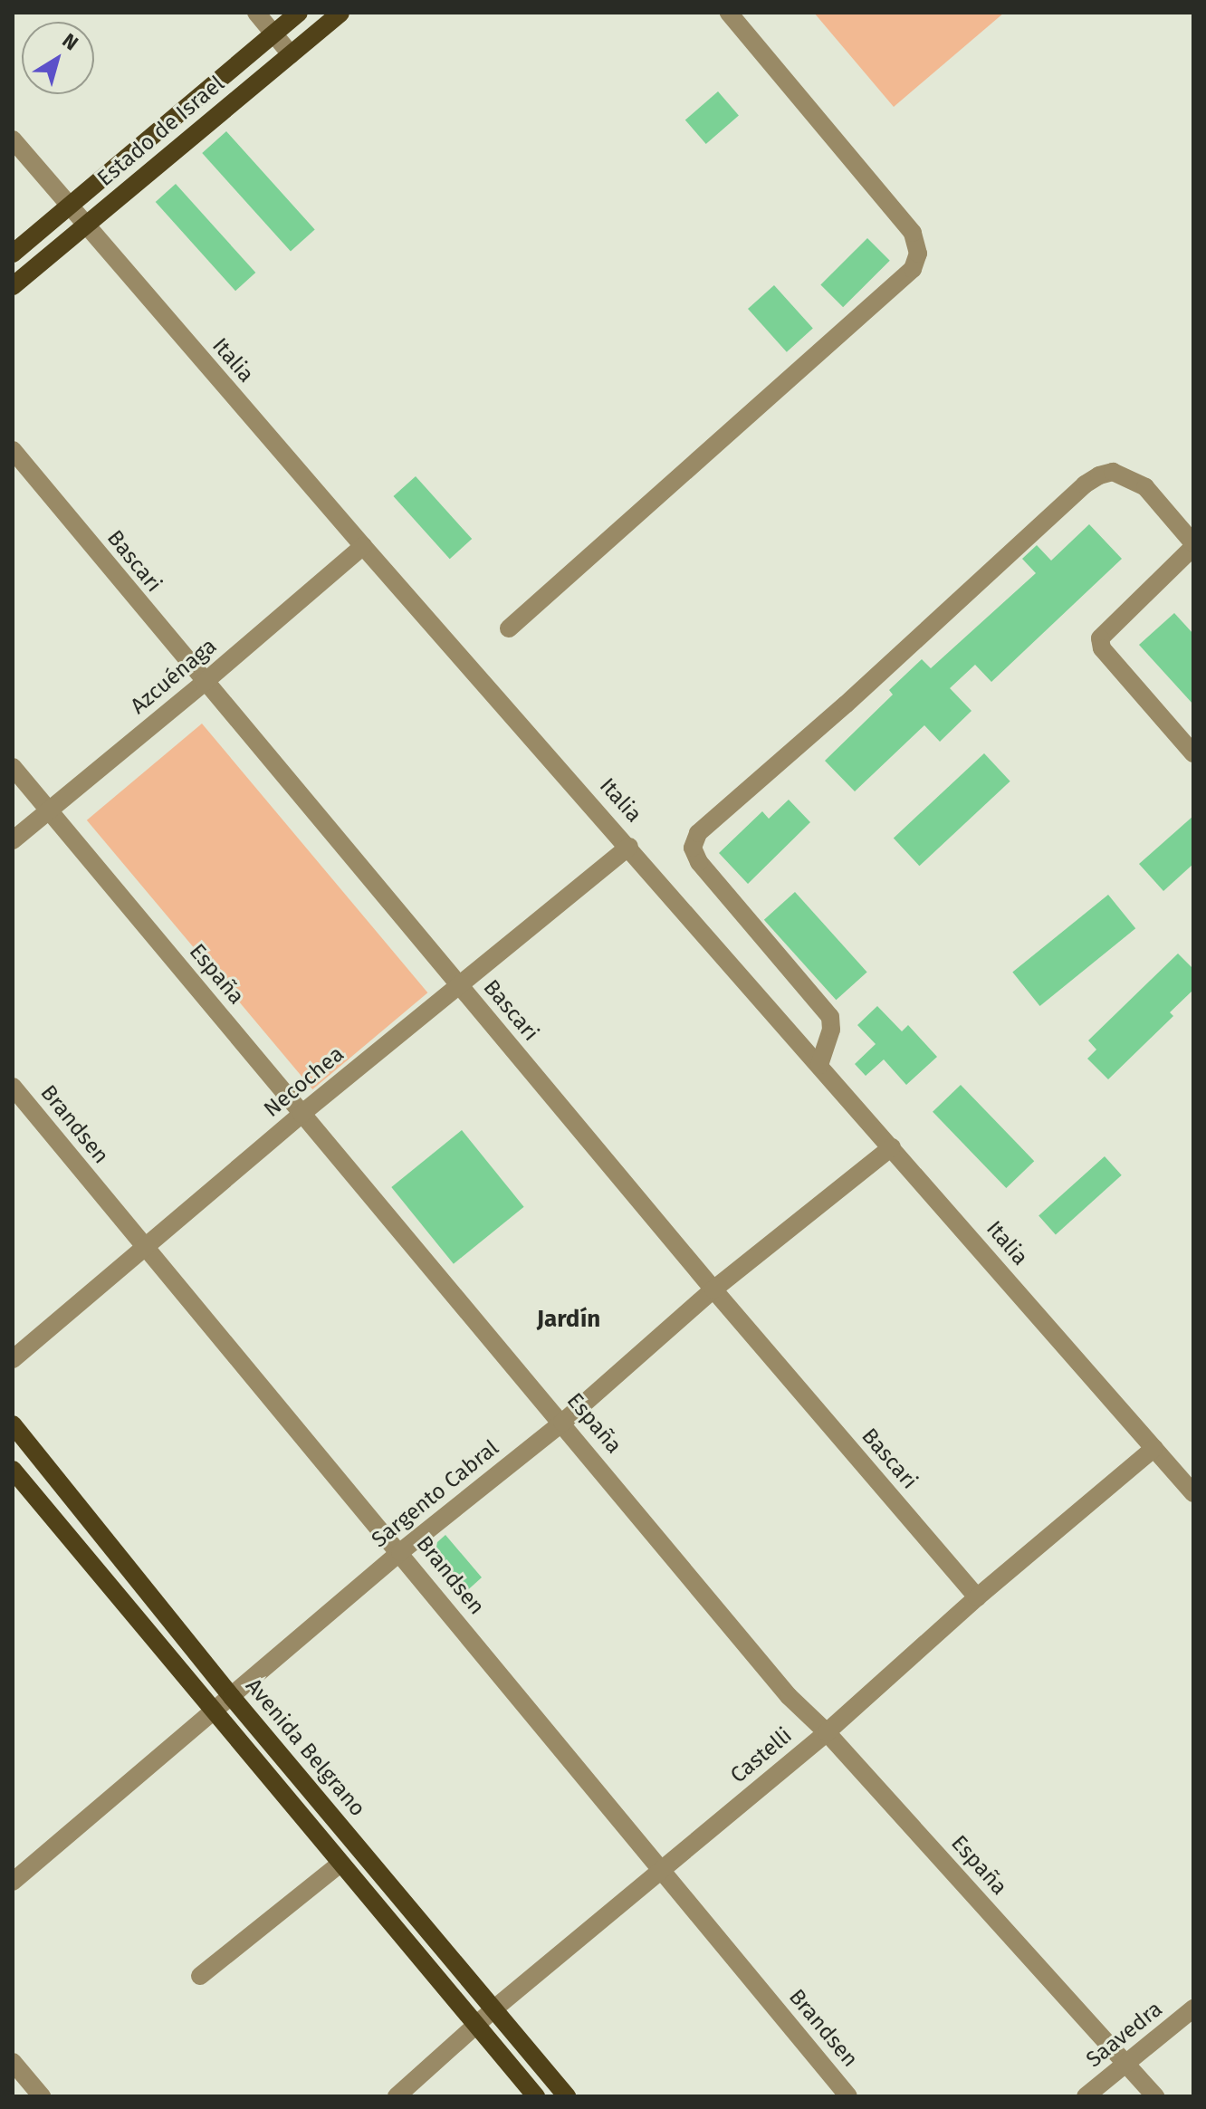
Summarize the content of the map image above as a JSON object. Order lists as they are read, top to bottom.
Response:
{
  "streets": {
    "main road": ["Estado de Israel", "Avenida Belgrano"],
    "street": [
      "Italia",
      "Bascari",
      "Azcuénaga",
      "España",
      "Necochea",
      "Brandsen",
      "Sargento Cabral",
      "Castelli",
      "Saavedra"
    ]
  },
  "crossings": [
    ["Estado de Israel", "Italia"],
    ["Italia", "Azcuénaga"],
    ["Italia", "Necochea"],
    ["Italia", "Sargento Cabral"],
    ["Italia", "Castelli"],
    ["Bascari", "Azcuénaga"],
    ["Bascari", "Necochea"],
    ["Bascari", "Sargento Cabral"],
    ["Bascari", "Castelli"],
    ["Azcuénaga", "España"],
    ["España", "Necochea"],
    ["España", "Sargento Cabral"],
    ["España", "Castelli"],
    ["España", "Saavedra"],
    ["Necochea", "Brandsen"],
    ["Brandsen", "Sargento Cabral"],
    ["Brandsen", "Castelli"],
    ["Sargento Cabral", "Avenida Belgrano"],
    ["Avenida Belgrano", "Castelli"]
  ],
  "districts": ["Jardín"],
  "north": "top right"
}
